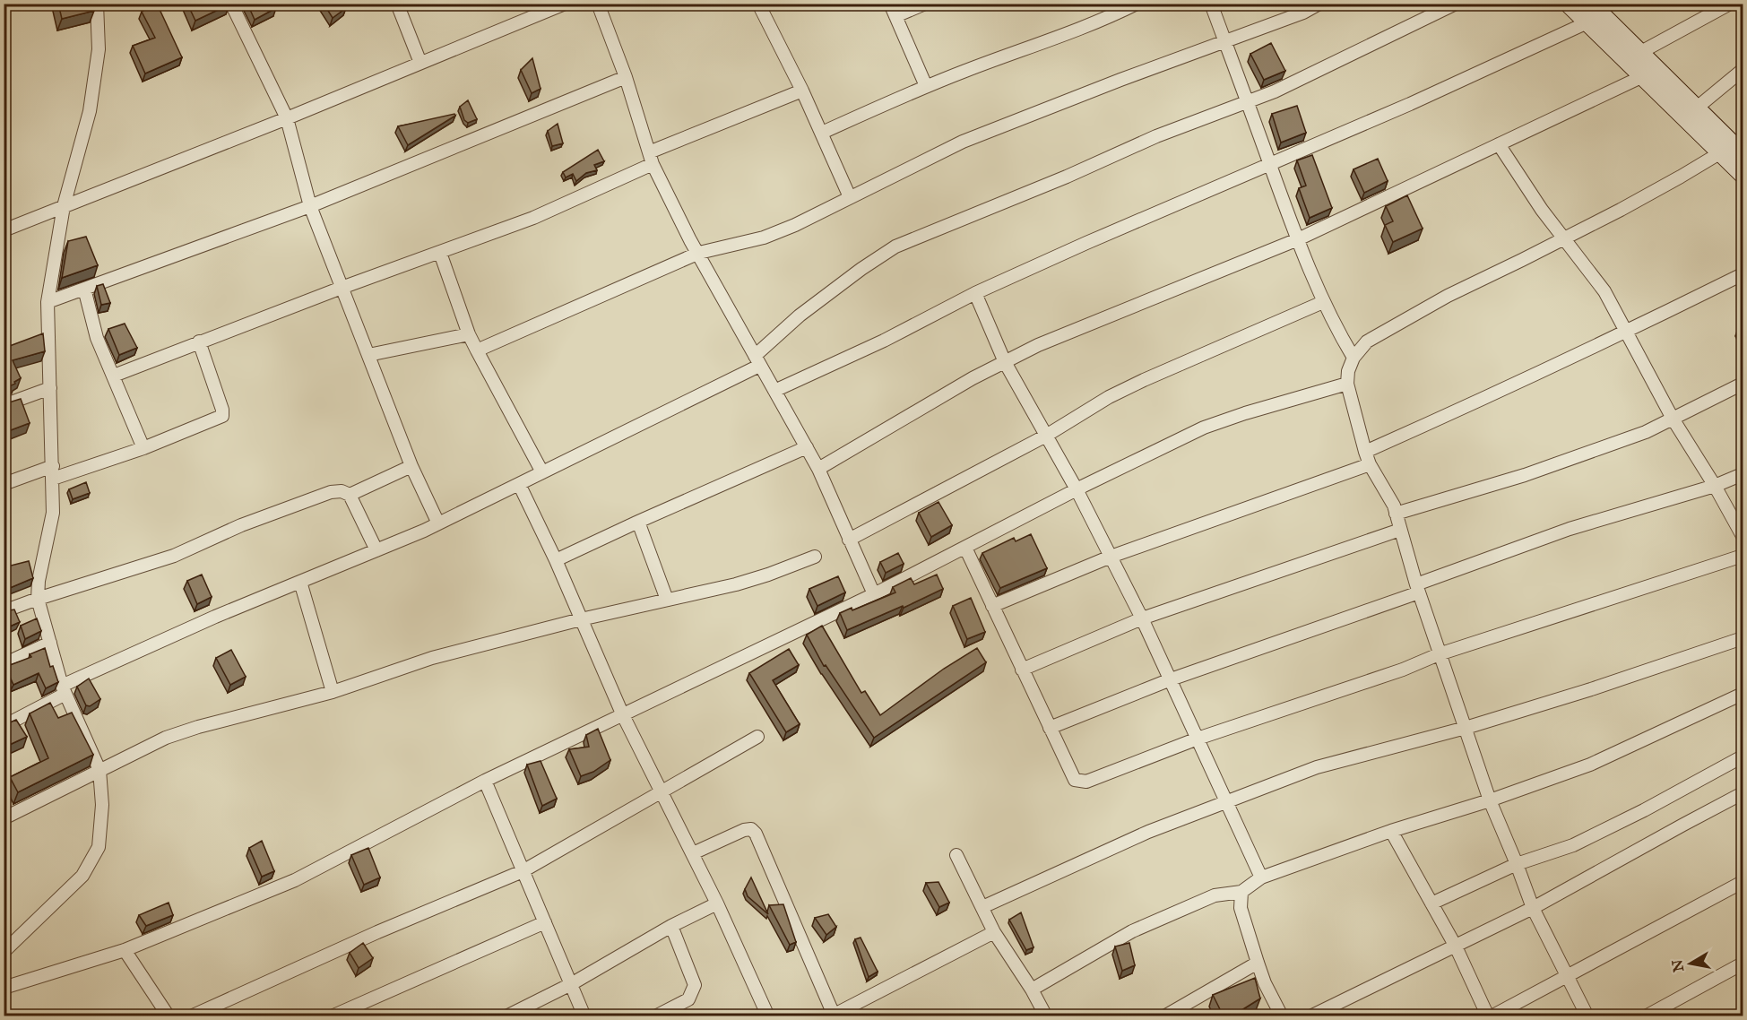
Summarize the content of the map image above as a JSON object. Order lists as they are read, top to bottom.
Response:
{
  "north": "left"
}
